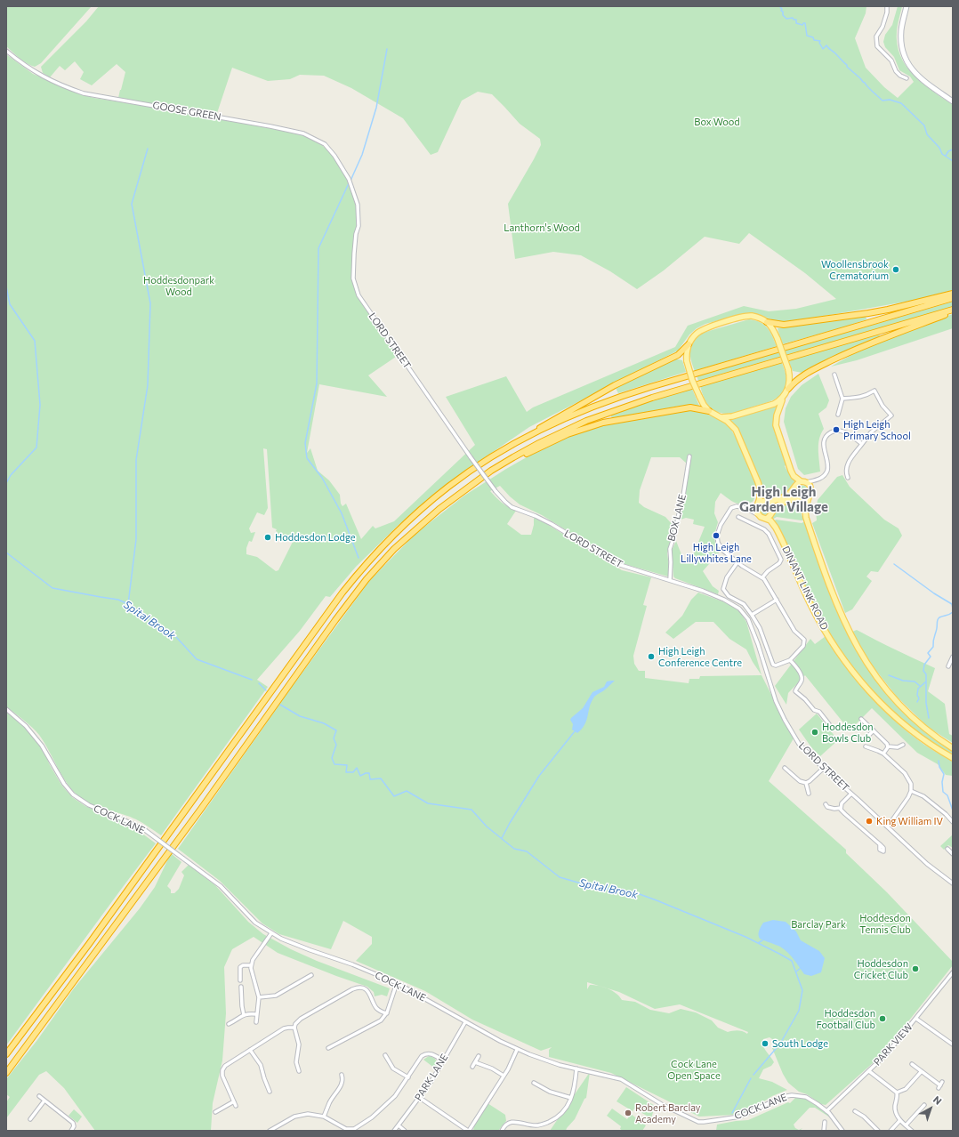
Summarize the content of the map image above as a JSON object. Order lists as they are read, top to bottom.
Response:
{
  "streets": {
    "main road": ["DINANT LINK ROAD"],
    "street": [
      "GOOSE GREEN",
      "LORD STREET",
      "BOX LANE",
      "COCK LANE",
      "PARK VIEW",
      "PARK LANE"
    ]
  },
  "crossings": [
    ["GOOSE GREEN", "LORD STREET"],
    ["LORD STREET", "BOX LANE"],
    ["COCK LANE", "PARK VIEW"],
    ["COCK LANE", "PARK LANE"]
  ],
  "districts": ["High Leigh Garden Village"],
  "water": ["Spital Brook"],
  "parks": [
    "Box Wood",
    "Lanthorn's Wood",
    "Hoddesdonpark Wood",
    "Hoddesdon Tennis Club",
    "Barclay Park",
    "Cock Lane Open Space"
  ],
  "places": [
    "Woollensbrook Crematorium",
    "High Leigh Primary School",
    "High Leigh Lillywhites Lane",
    "Hoddesdon Lodge",
    "High Leigh Conference Centre",
    "Hoddesdon Bowls Club",
    "King William IV",
    "Hoddesdon Cricket Club",
    "Hoddesdon Football Club",
    "South Lodge",
    "Robert Barclay Academy"
  ],
  "north": "top right"
}
